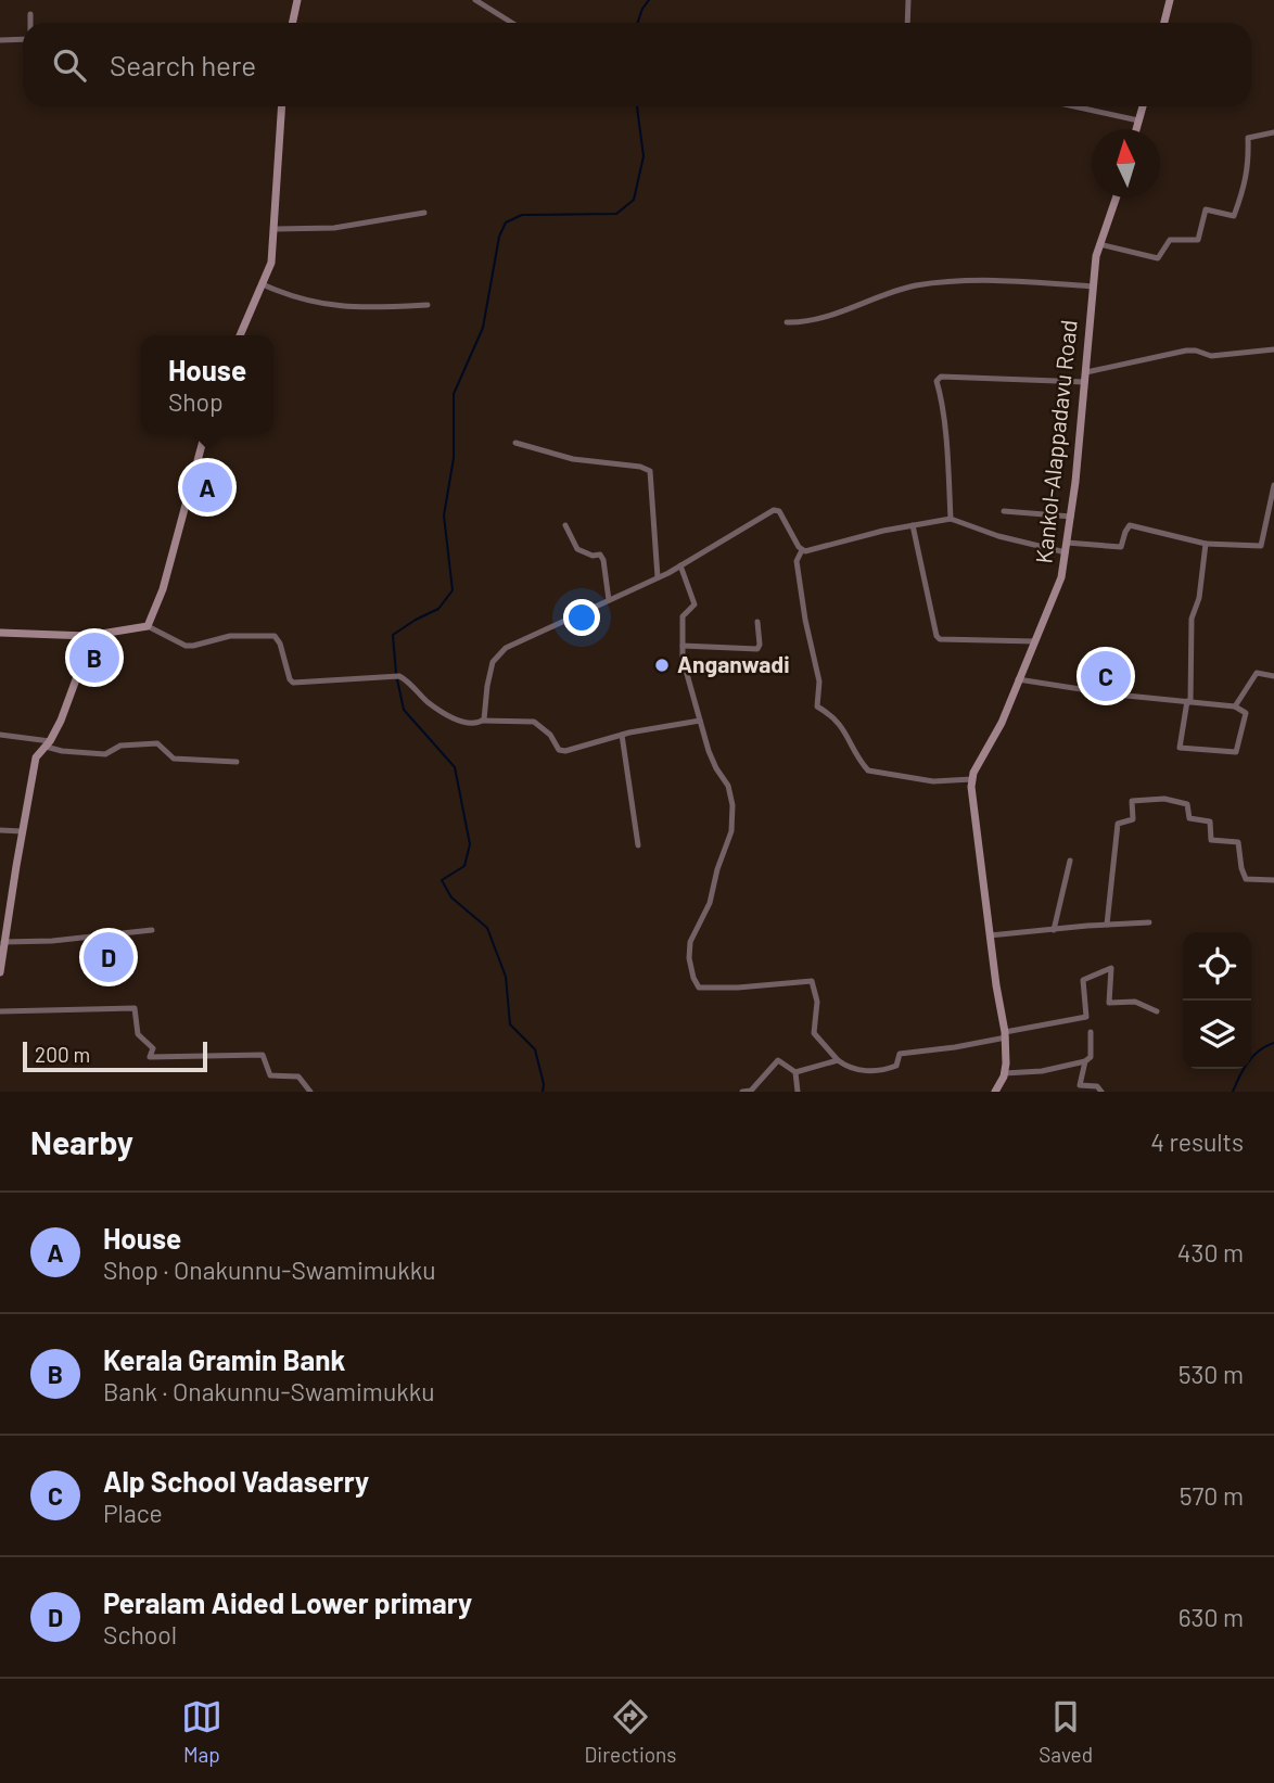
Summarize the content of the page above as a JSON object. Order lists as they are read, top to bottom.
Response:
{
  "streets": {
    "main road": ["Kankol-Alappadavu Road"]
  },
  "places": ["Anganwadi"],
  "scale_bar": "200 m",
  "north": "top",
  "page": {
    "search": "Search here",
    "popup": ["House", "Shop"],
    "pins": [
      "A",
      "B",
      "C",
      "D"
    ],
    "scale": "200 m",
    "heading": ["Nearby", "4 results"],
    "list": [
      {
        "mark": "A",
        "name": "House",
        "note": "Shop · Onakunnu-Swamimukku",
        "value": "430 m"
      },
      {
        "mark": "B",
        "name": "Kerala Gramin Bank",
        "note": "Bank · Onakunnu-Swamimukku",
        "value": "530 m"
      },
      {
        "mark": "C",
        "name": "Alp School Vadaserry",
        "note": "Place",
        "value": "570 m"
      },
      {
        "mark": "D",
        "name": "Peralam Aided Lower primary",
        "note": "School",
        "value": "630 m"
      }
    ],
    "nav": ["Map", "Directions", "Saved"]
  }
}
